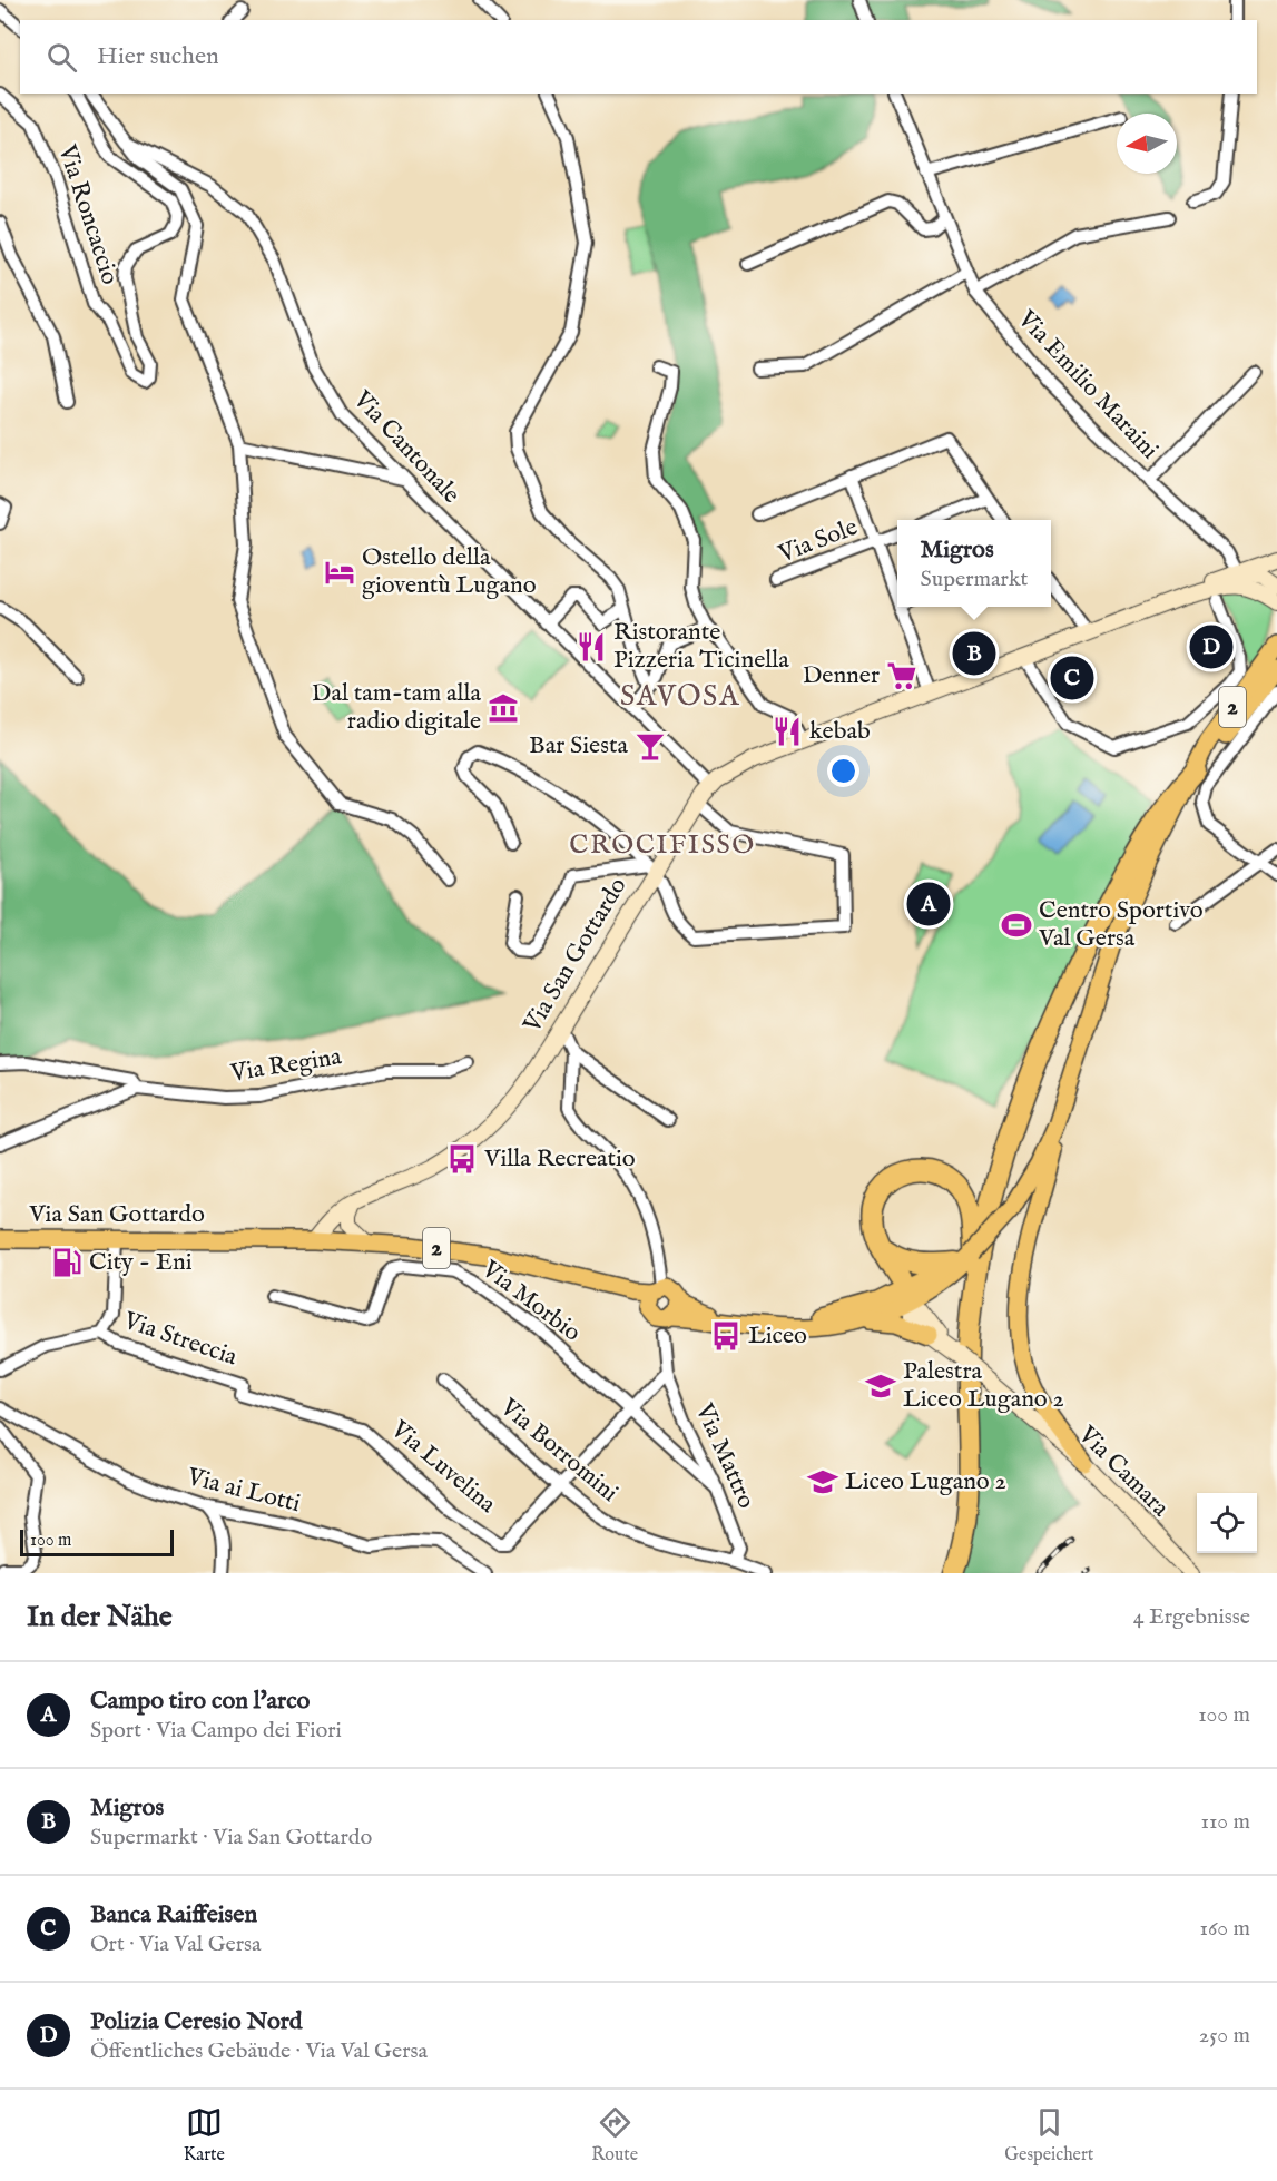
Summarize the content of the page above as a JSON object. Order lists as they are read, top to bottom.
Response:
{
  "streets": {
    "main road": ["2", "Via San Gottardo", "Via Camara"],
    "street": [
      "Via Roncaccio",
      "Via Emilio Maraini",
      "Via Cantonale",
      "Via Sole",
      "Via Regina",
      "Via Morbio",
      "Via Streccia",
      "Via Borromini",
      "Via Mattro",
      "Via Luvelina",
      "Via ai Lotti"
    ]
  },
  "crossings": [
    ["Via Emilio Maraini", "Via San Gottardo"],
    ["Via Cantonale", "Via San Gottardo"],
    ["Via Sole", "Via San Gottardo"],
    ["Via San Gottardo", "Via Streccia"],
    ["Via San Gottardo", "Via Mattro"],
    ["Via San Gottardo", "Via Camara"],
    ["Via Morbio", "Via Mattro"],
    ["Via Morbio", "Via Luvelina"],
    ["Via Streccia", "Via Luvelina"],
    ["Via Borromini", "Via Mattro"],
    ["Via Borromini", "Via Luvelina"],
    ["Via Mattro", "Via Luvelina"]
  ],
  "districts": ["SAVOSA", "CROCIFISSO"],
  "places": {
    "hotel": ["Ostello della gioventù Lugano"],
    "restaurant": ["Ristorante Pizzeria Ticinella", "kebab"],
    "supermarket": ["Denner"],
    "museum": ["Dal tam-tam alla radio digitale"],
    "bar": ["Bar Siesta"],
    "sports": ["Centro Sportivo Val Gersa"],
    "bus stop": ["Villa Recreatio", "Liceo"],
    "fuel station": ["City - Eni"],
    "school or university": ["Palestra Liceo Lugano 2", "Liceo Lugano 2"]
  },
  "scale_bar": "100 m",
  "north": "left",
  "page": {
    "search": "Hier suchen",
    "popup": ["Migros", "Supermarkt"],
    "pins": [
      "D",
      "B",
      "C",
      "A"
    ],
    "scale": "100 m",
    "heading": ["In der Nähe", "4 Ergebnisse"],
    "list": [
      {
        "mark": "A",
        "name": "Campo tiro con l'arco",
        "note": "Sport · Via Campo dei Fiori",
        "value": "100 m"
      },
      {
        "mark": "B",
        "name": "Migros",
        "note": "Supermarkt · Via San Gottardo",
        "value": "110 m"
      },
      {
        "mark": "C",
        "name": "Banca Raiffeisen",
        "note": "Ort · Via Val Gersa",
        "value": "160 m"
      },
      {
        "mark": "D",
        "name": "Polizia Ceresio Nord",
        "note": "Öffentliches Gebäude · Via Val Gersa",
        "value": "250 m"
      }
    ],
    "nav": ["Karte", "Route", "Gespeichert"]
  }
}
